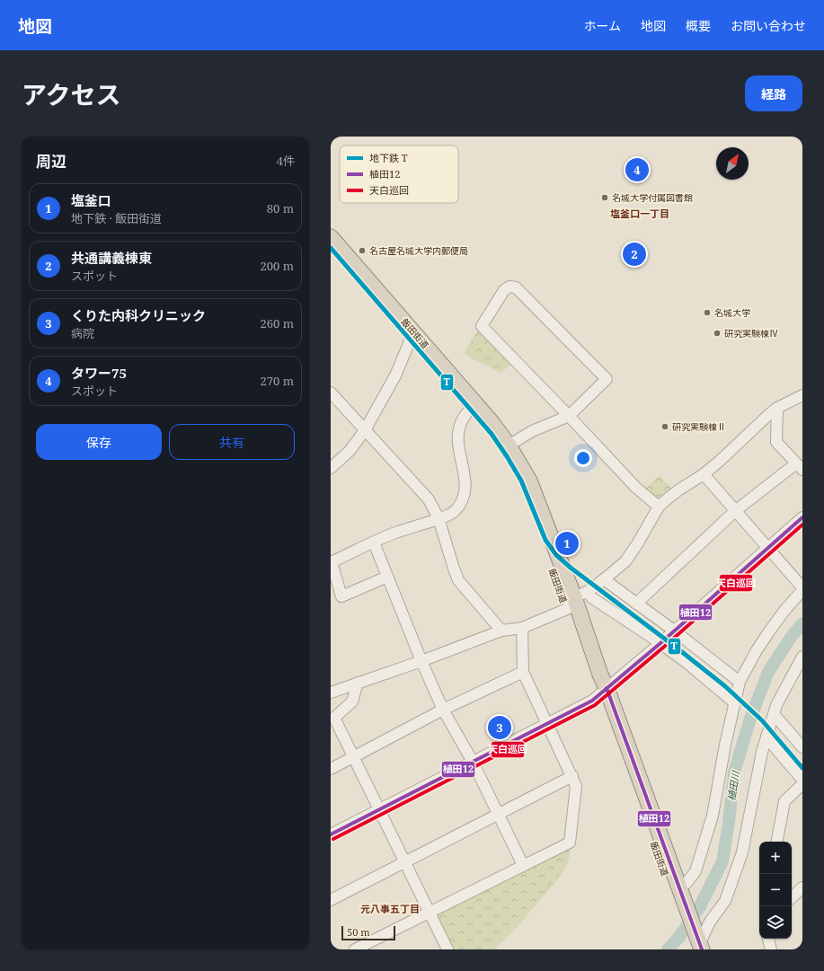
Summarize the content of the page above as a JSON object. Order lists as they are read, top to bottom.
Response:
{
  "streets": {
    "highway": ["飯田街道"]
  },
  "districts": ["塩釜口一丁目", "元八事五丁目"],
  "water": ["植田川"],
  "places": [
    "名城大学付属図書館",
    "名古屋名城大学内郵便局",
    "名城大学",
    "研究実験棟Ⅳ",
    "研究実験棟Ⅱ"
  ],
  "lines": ["metro line T", "transit line 植田12", "transit line 天白巡回"],
  "legend": ["地下鉄 T", "植田12", "天白巡回"],
  "scale_bar": "50 m",
  "north": "top right",
  "page": {
    "header": "地図",
    "nav": [
      "ホーム",
      "地図",
      "概要",
      "お問い合わせ"
    ],
    "title": "アクセス",
    "buttons": [
      "経路",
      ["保存", "共有"]
    ],
    "heading": ["周辺", "4件"],
    "pins": [
      "4",
      "2",
      "1",
      "3"
    ],
    "list": [
      {
        "mark": "1",
        "name": "塩釜口",
        "note": "地下鉄 · 飯田街道",
        "value": "80 m"
      },
      {
        "mark": "2",
        "name": "共通講義棟東",
        "note": "スポット",
        "value": "200 m"
      },
      {
        "mark": "3",
        "name": "くりた内科クリニック",
        "note": "病院",
        "value": "260 m"
      },
      {
        "mark": "4",
        "name": "タワー75",
        "note": "スポット",
        "value": "270 m"
      }
    ],
    "map_buttons": ["+", "−"],
    "scale": "50 m"
  }
}
